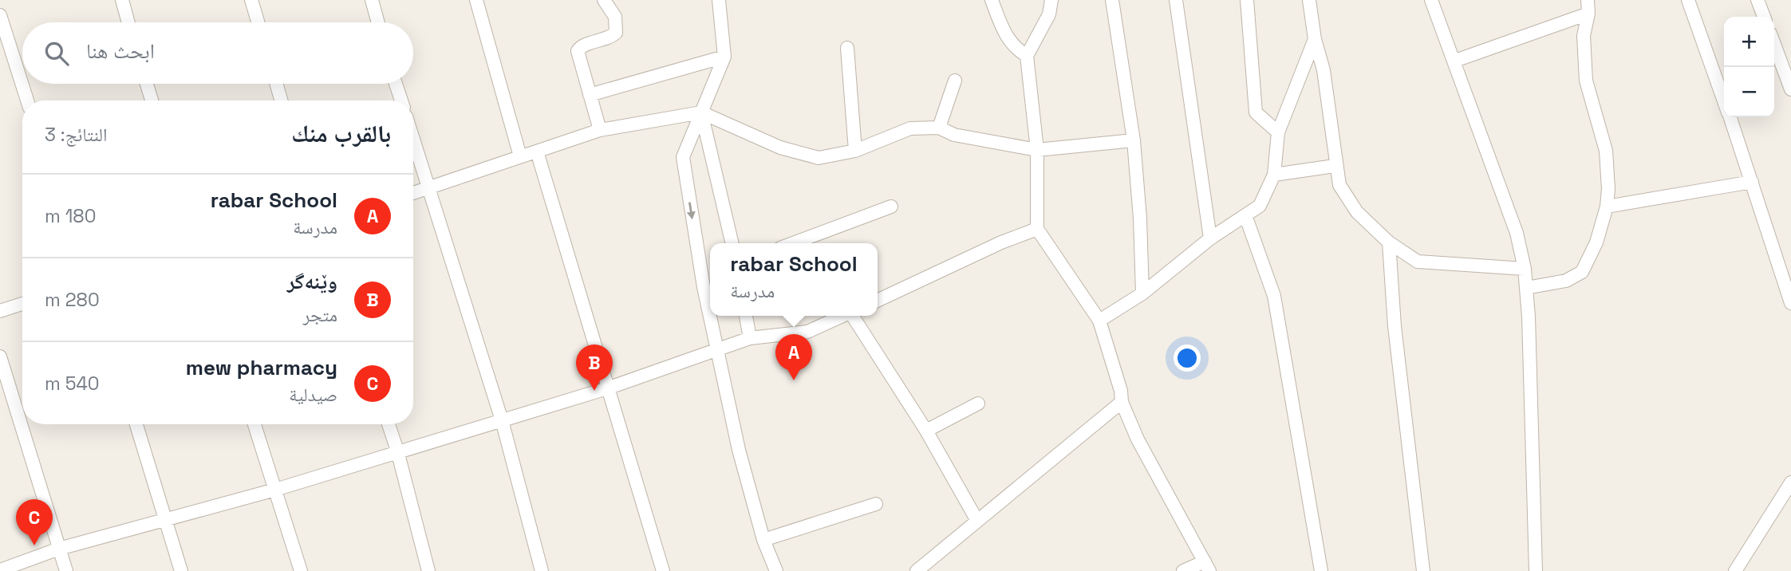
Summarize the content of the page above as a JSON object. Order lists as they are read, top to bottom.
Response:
{
  "page": {
    "map_buttons": ["+", "−"],
    "search": "ابحث هنا",
    "heading": ["بالقرب منك", "النتائج: 3"],
    "list": [
      {
        "mark": "A",
        "name": "rabar School",
        "note": "مدرسة",
        "value": "180 m"
      },
      {
        "mark": "B",
        "name": "وێنەگر",
        "note": "متجر",
        "value": "280 m"
      },
      {
        "mark": "C",
        "name": "mew pharmacy",
        "note": "صيدلية",
        "value": "540 m"
      }
    ],
    "popup": ["rabar School", "مدرسة"],
    "pins": ["A", "B", "C"]
  }
}
